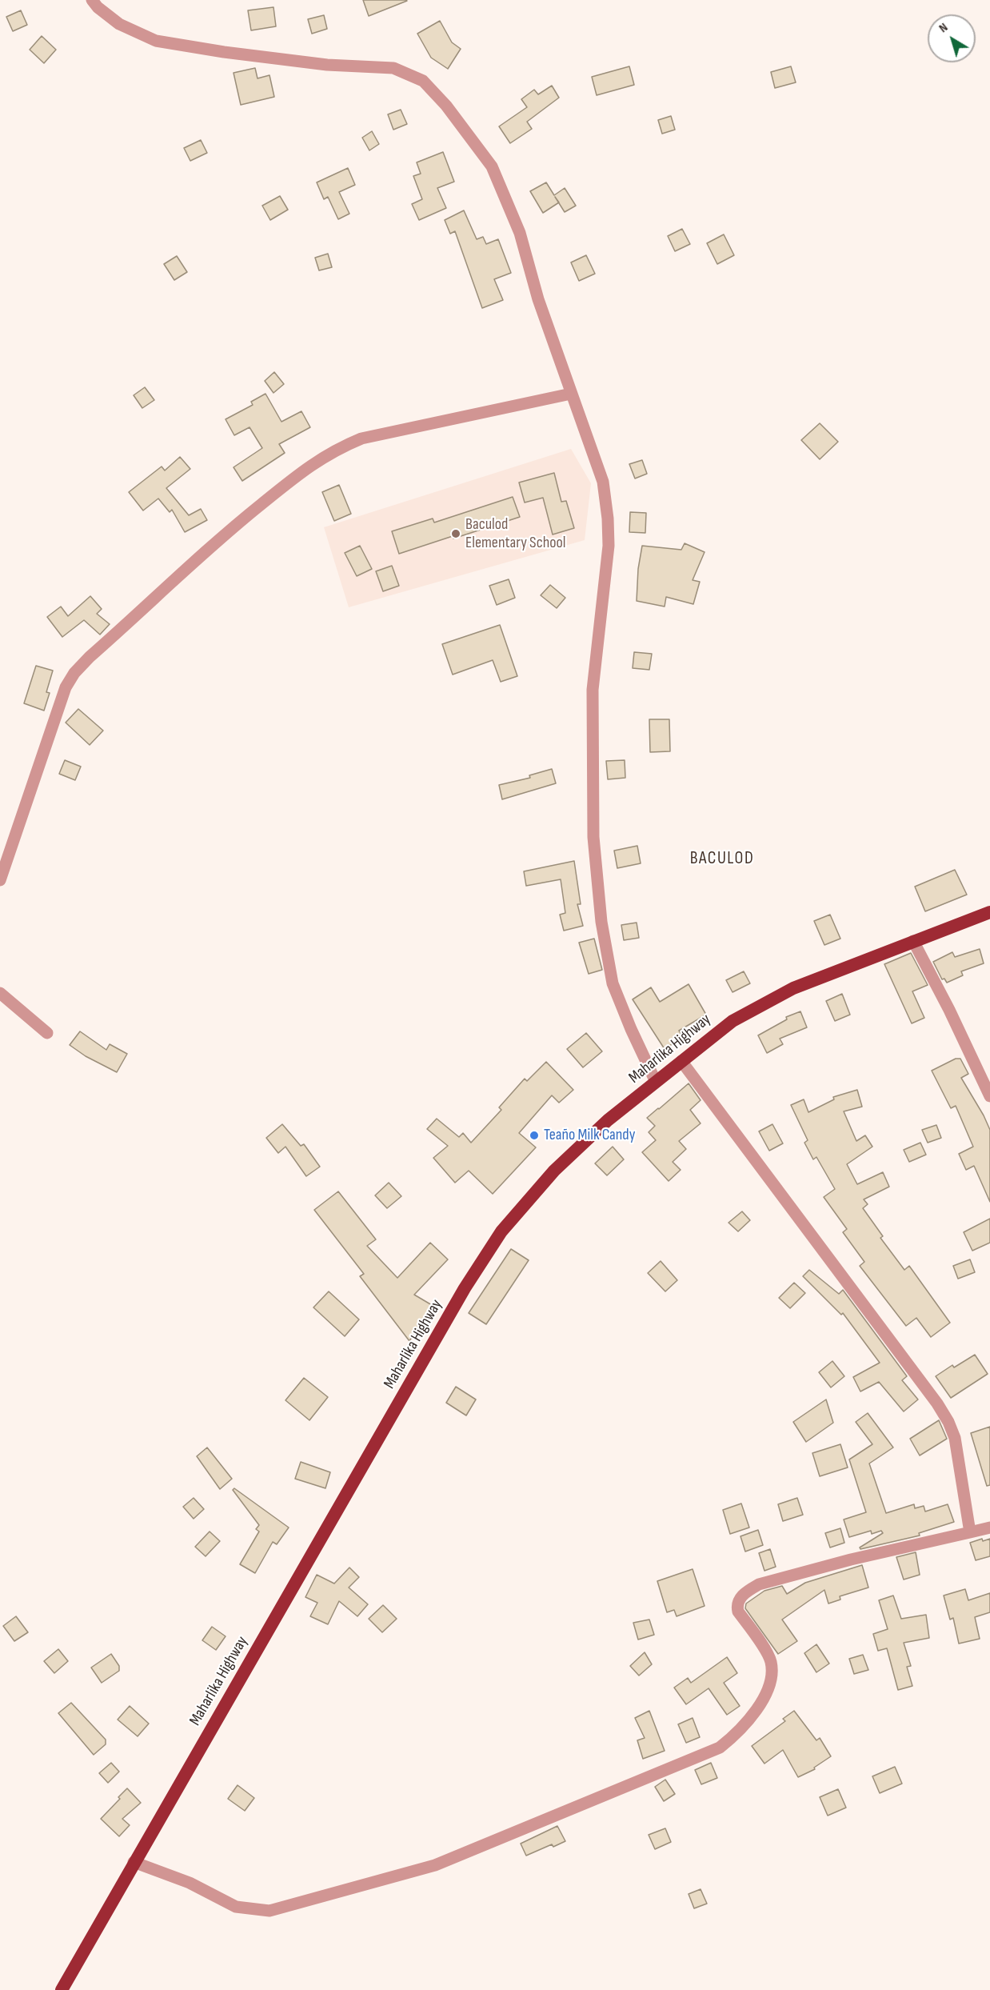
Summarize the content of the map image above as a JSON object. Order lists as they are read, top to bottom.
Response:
{
  "streets": {
    "highway": ["Maharlika Highway"]
  },
  "districts": ["BACULOD"],
  "places": ["Baculod Elementary School", "Teaño Milk Candy"],
  "north": "top left"
}
